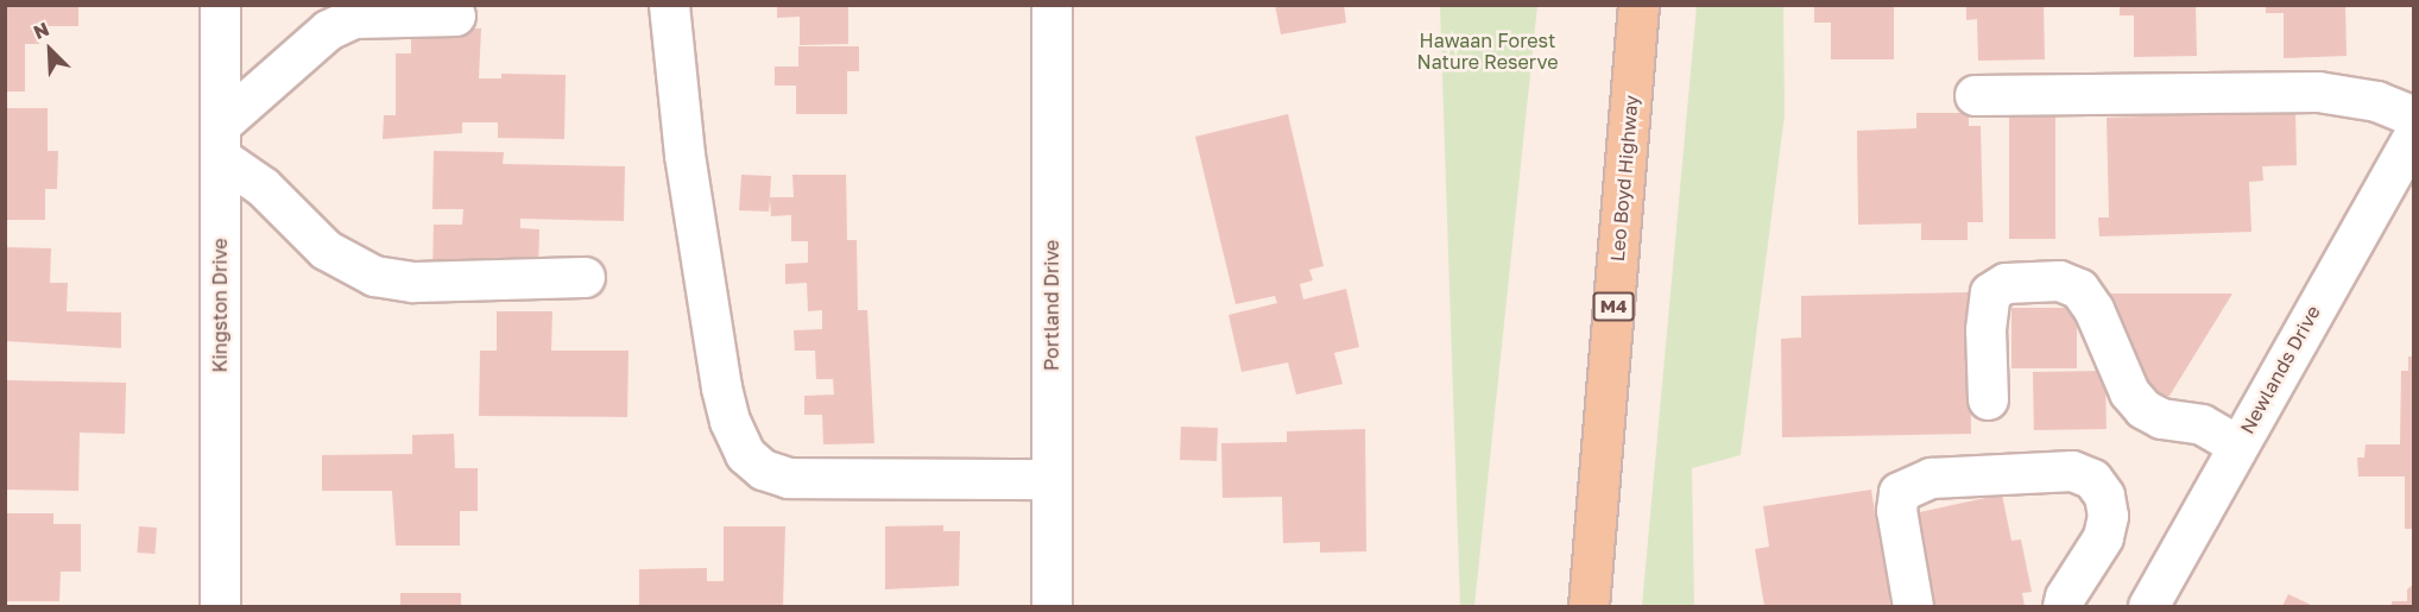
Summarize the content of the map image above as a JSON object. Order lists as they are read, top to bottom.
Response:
{
  "streets": {
    "main road": ["Leo Boyd Highway", "M4"],
    "street": ["Kingston Drive", "Portland Drive", "Newlands Drive"]
  },
  "parks": ["Hawaan Forest Nature Reserve"],
  "north": "top left"
}
